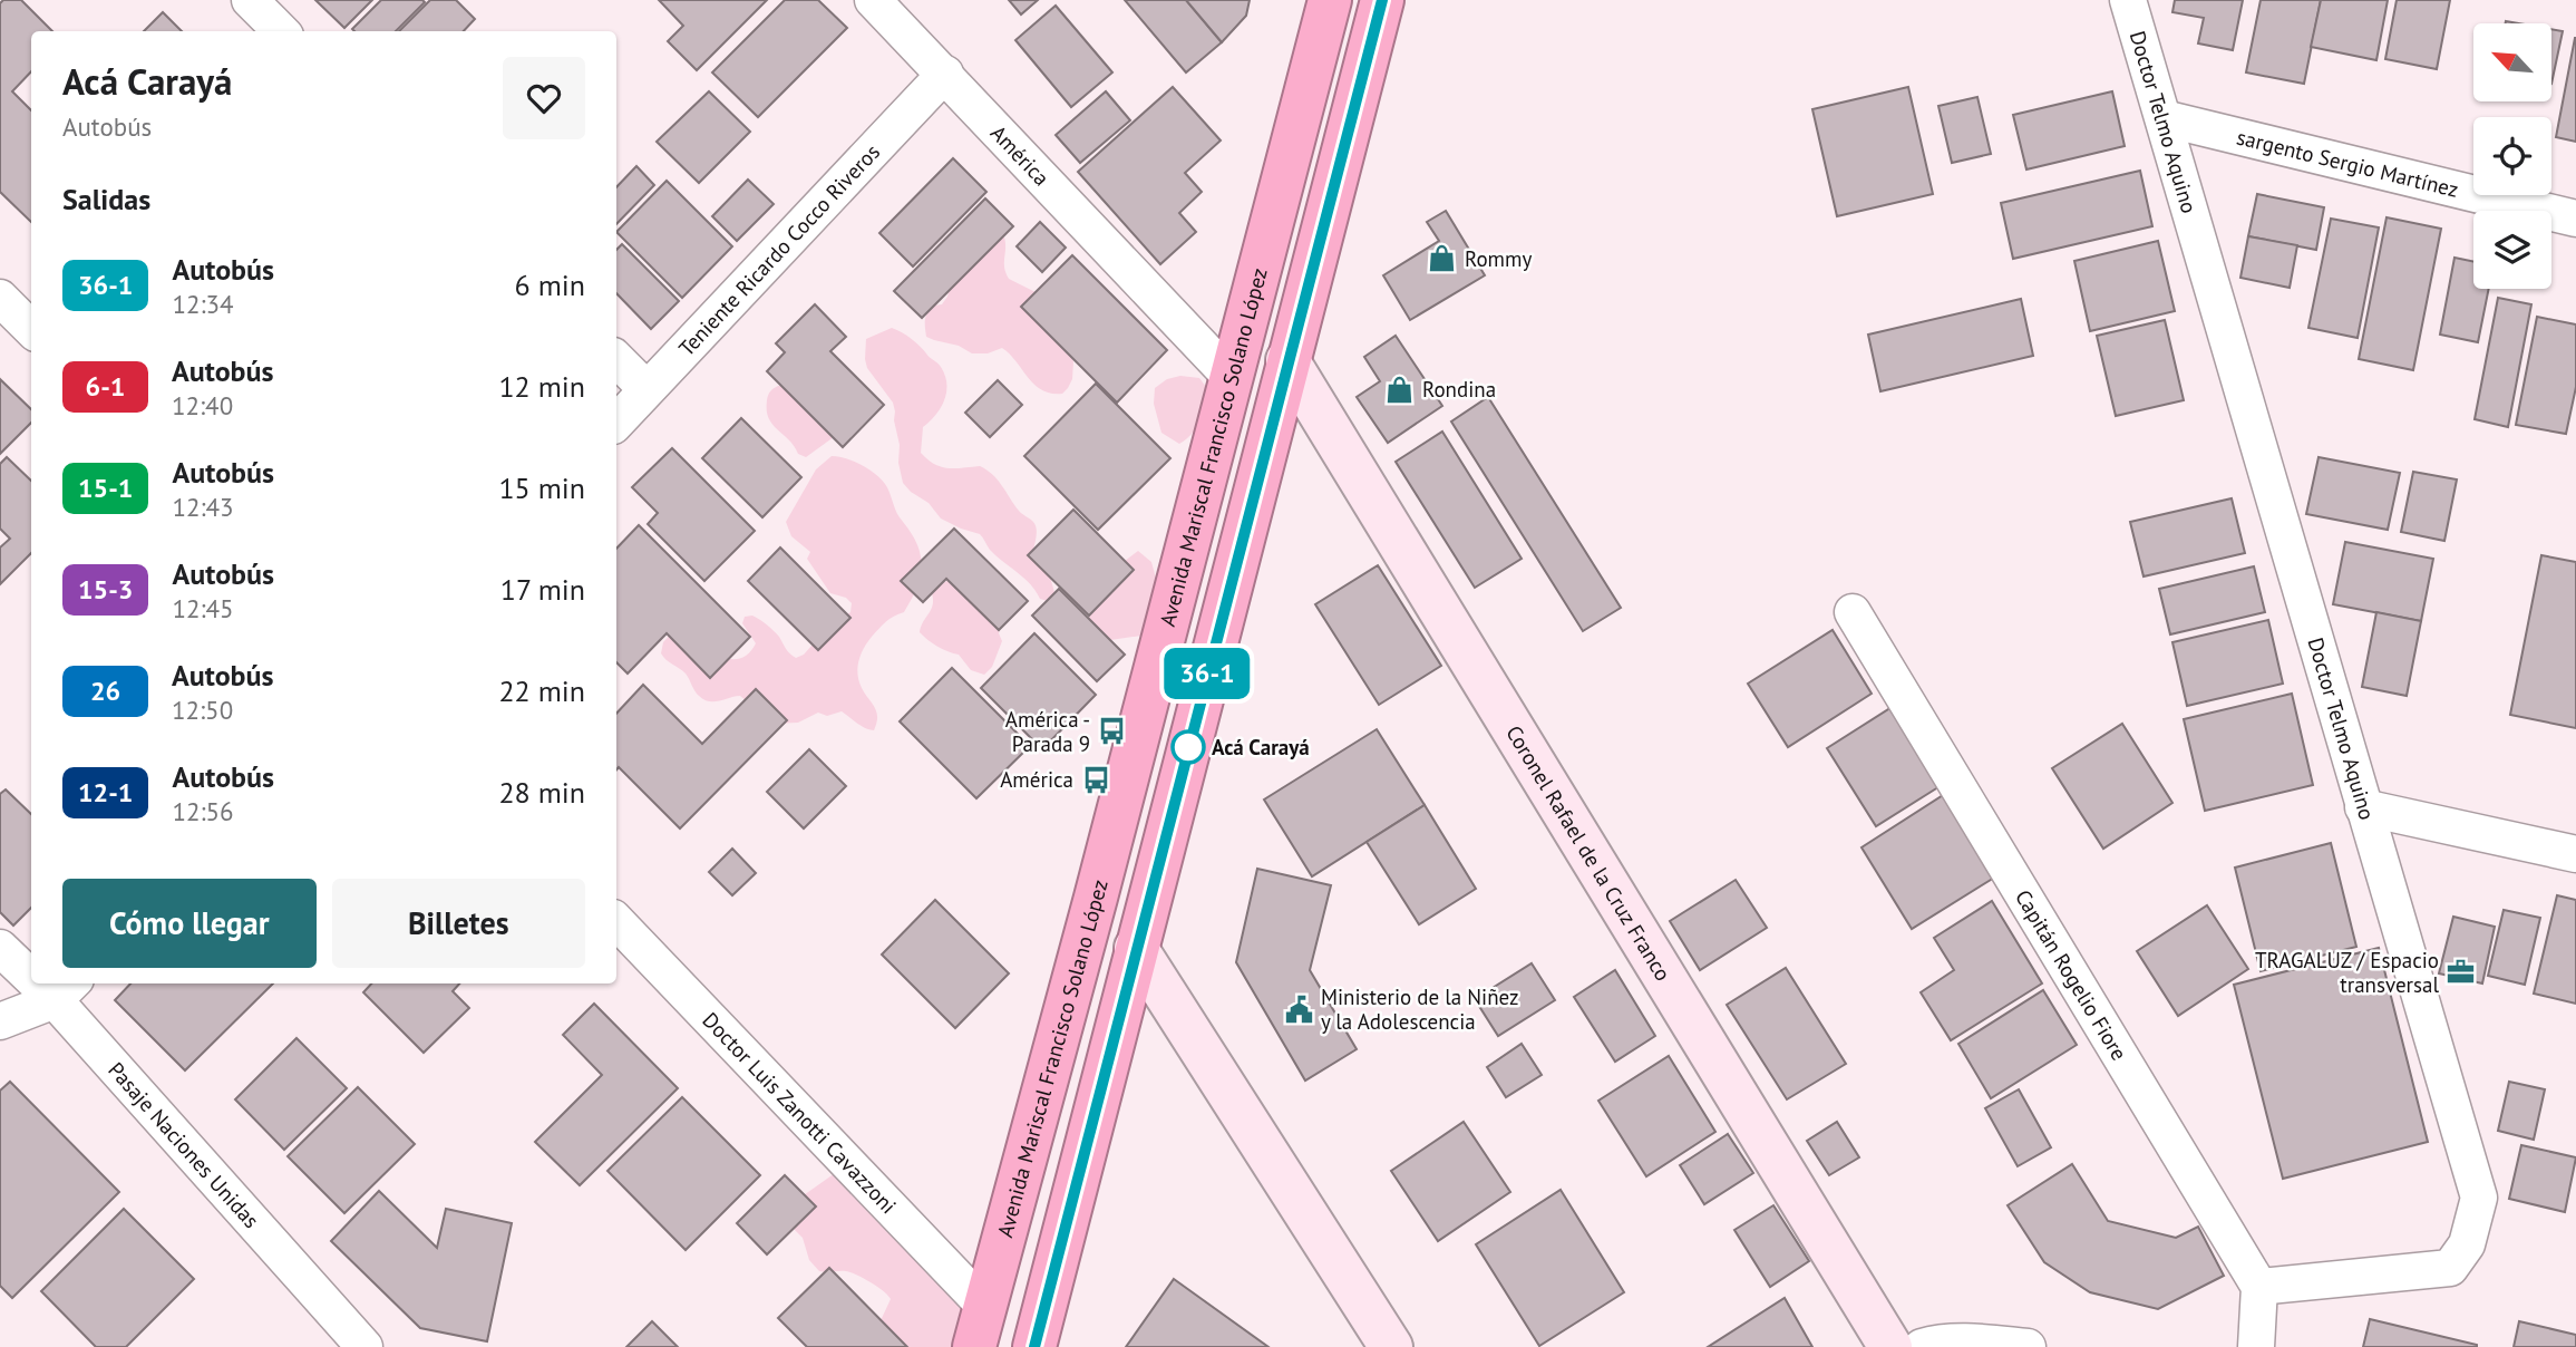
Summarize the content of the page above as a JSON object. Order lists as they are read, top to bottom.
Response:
{
  "streets": {
    "highway": ["Avenida Mariscal Francisco Solano López"],
    "street": [
      "Doctor Telmo Aquino",
      "América",
      "sargento Sergio Martínez",
      "Teniente Ricardo Cocco Riveros",
      "Coronel Rafael de la Cruz Franco",
      "Capitán Rogelio Fiore",
      "Doctor Luis Zanotti Cavazzoni",
      "Pasaje Naciones Unidas"
    ]
  },
  "crossings": [
    ["Doctor Telmo Aquino", "sargento Sergio Martínez"],
    ["Doctor Telmo Aquino", "Capitán Rogelio Fiore"],
    ["América", "Teniente Ricardo Cocco Riveros"],
    ["América", "Avenida Mariscal Francisco Solano López"],
    ["Avenida Mariscal Francisco Solano López", "Doctor Luis Zanotti Cavazzoni"]
  ],
  "places": {
    "shop": ["Rommy", "Rondina"],
    "bus stop": ["América - Parada 9", "América"],
    "other": ["Acá Carayá"],
    "office": ["TRAGALUZ / Espacio transversal"],
    "public building": ["Ministerio de la Niñez y la Adolescencia"]
  },
  "lines": ["bus line 36-1"],
  "north": "top left",
  "page": {
    "on_map": "36-1",
    "heading": [
      ["Acá Carayá", "Autobús"],
      "Salidas"
    ],
    "list": [
      {
        "mark": "36-1",
        "name": "Autobús",
        "note": "12:34",
        "value": "6 min"
      },
      {
        "mark": "6-1",
        "name": "Autobús",
        "note": "12:40",
        "value": "12 min"
      },
      {
        "mark": "15-1",
        "name": "Autobús",
        "note": "12:43",
        "value": "15 min"
      },
      {
        "mark": "15-3",
        "name": "Autobús",
        "note": "12:45",
        "value": "17 min"
      },
      {
        "mark": "26",
        "name": "Autobús",
        "note": "12:50",
        "value": "22 min"
      },
      {
        "mark": "12-1",
        "name": "Autobús",
        "note": "12:56",
        "value": "28 min"
      }
    ],
    "buttons": ["Cómo llegar", "Billetes"]
  }
}
